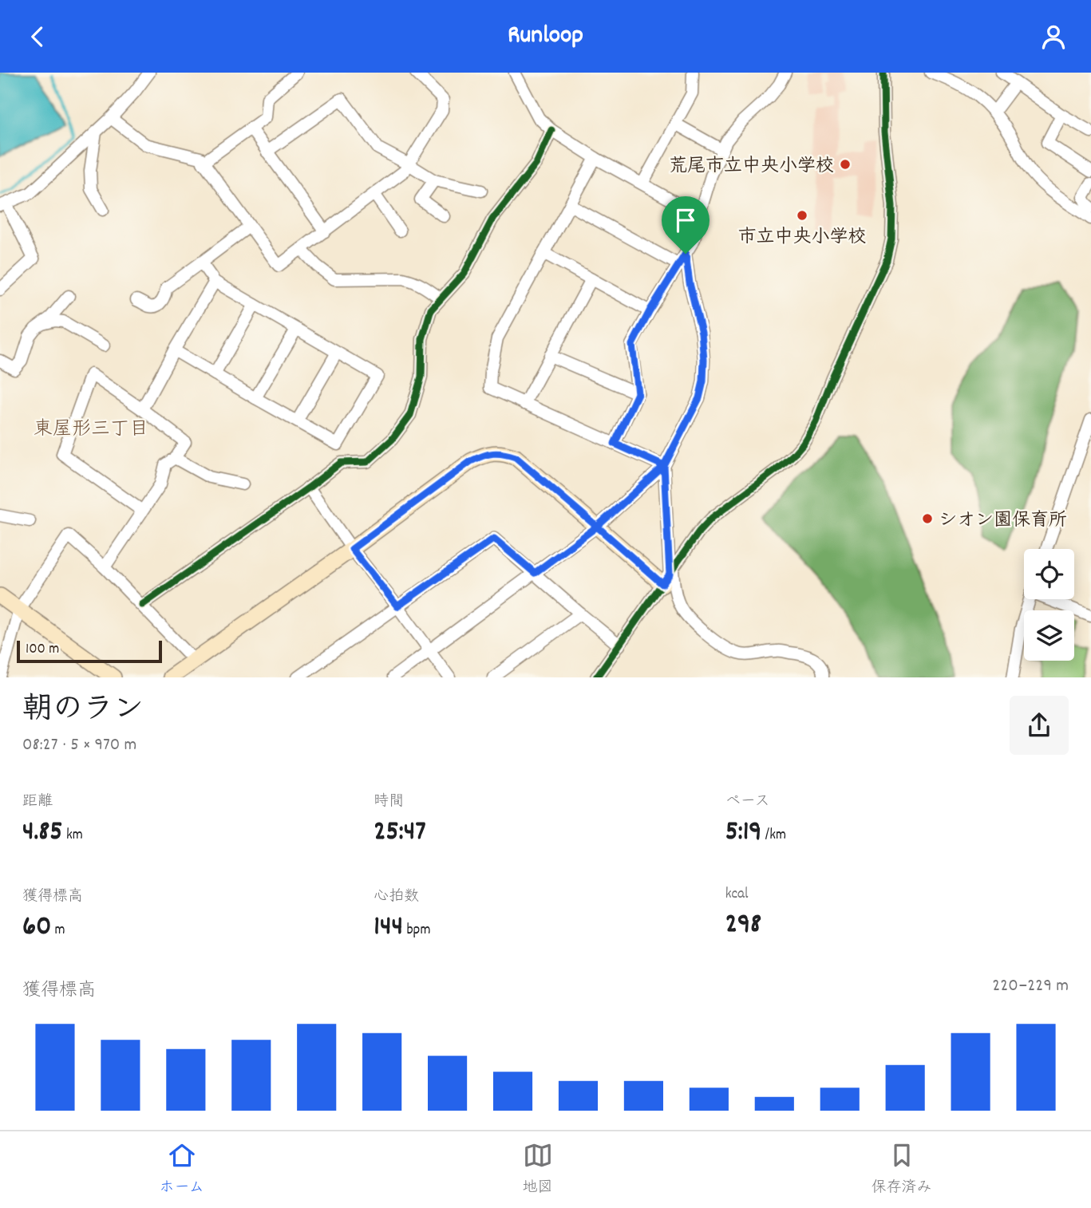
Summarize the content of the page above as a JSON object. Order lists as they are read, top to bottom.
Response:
{
  "districts": ["東屋形三丁目"],
  "places": ["荒尾市立中央小学校", "市立中央小学校", "シオン園保育所"],
  "scale_bar": "100 m",
  "page": {
    "header": "Runloop",
    "scale": "100 m",
    "heading": ["朝のラン", "08:27 · 5 × 970 m"],
    "stats": [
      ["距離", "4.85 km"],
      ["時間", "25:47"],
      ["ペース", "5:19 /km"],
      ["獲得標高", "60 m"],
      ["心拍数", "144 bpm"],
      ["kcal", "298"]
    ],
    "chart": ["獲得標高", "220–229 m"],
    "tabs": ["ホーム", "地図", "保存済み"]
  }
}
